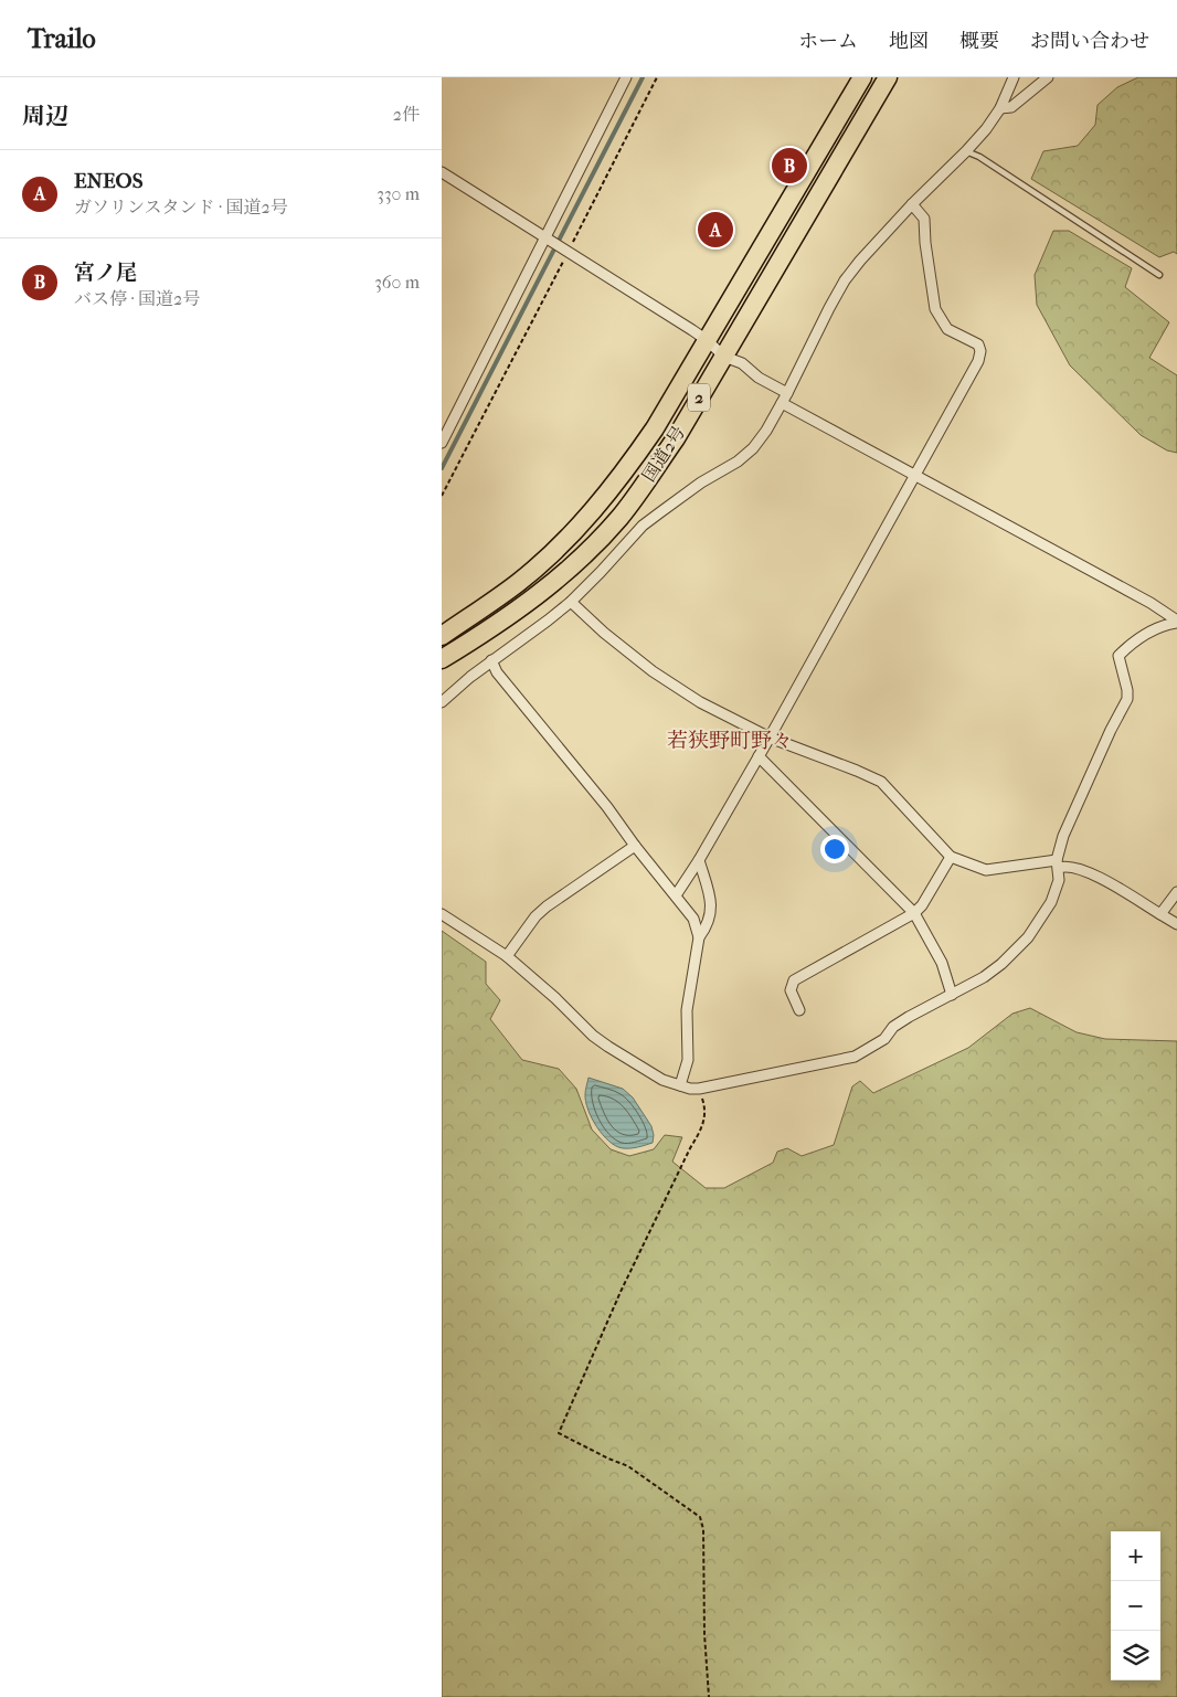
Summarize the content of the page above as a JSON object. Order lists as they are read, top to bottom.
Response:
{
  "streets": {
    "highway": ["2", "国道2号"]
  },
  "districts": ["若狭野町野々"],
  "page": {
    "header": "Trailo",
    "nav": [
      "ホーム",
      "地図",
      "概要",
      "お問い合わせ"
    ],
    "heading": ["周辺", "2件"],
    "pins": ["B", "A"],
    "list": [
      {
        "mark": "A",
        "name": "ENEOS",
        "note": "ガソリンスタンド · 国道2号",
        "value": "330 m"
      },
      {
        "mark": "B",
        "name": "宮ノ尾",
        "note": "バス停 · 国道2号",
        "value": "360 m"
      }
    ],
    "map_buttons": ["+", "−"]
  }
}
